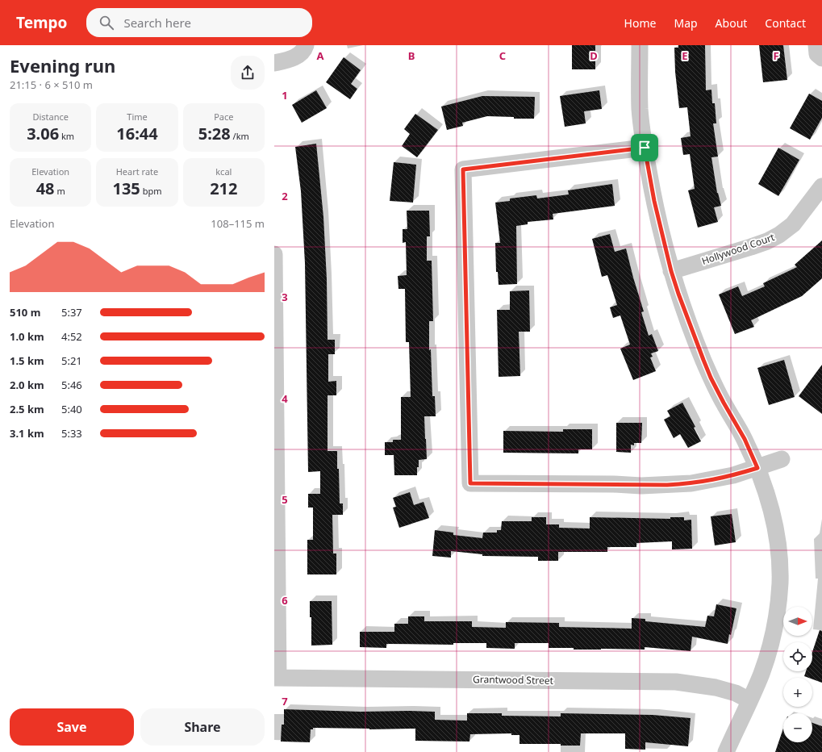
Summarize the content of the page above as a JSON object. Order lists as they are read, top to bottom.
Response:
{
  "streets": {
    "street": ["Hollywood Court", "Grantwood Street"]
  },
  "north": "right",
  "page": {
    "header": "Tempo",
    "search": "Search here",
    "nav": [
      "Home",
      "Map",
      "About",
      "Contact"
    ],
    "heading": ["Evening run", "21:15 · 6 × 510 m"],
    "stats": [
      ["Distance", "3.06 km"],
      ["Time", "16:44"],
      ["Pace", "5:28 /km"],
      ["Elevation", "48 m"],
      ["Heart rate", "135 bpm"],
      ["kcal", "212"]
    ],
    "chart": ["Elevation", "108–115 m"],
    "list": [
      {
        "name": "510 m",
        "note": "5:37"
      },
      {
        "name": "1.0 km",
        "note": "4:52"
      },
      {
        "name": "1.5 km",
        "note": "5:21"
      },
      {
        "name": "2.0 km",
        "note": "5:46"
      },
      {
        "name": "2.5 km",
        "note": "5:40"
      },
      {
        "name": "3.1 km",
        "note": "5:33"
      }
    ],
    "map_buttons": ["+", "−"],
    "buttons": ["Save", "Share"]
  },
  "grid": {
    "columns": [
      "A",
      "B",
      "C",
      "D",
      "E",
      "F"
    ],
    "rows": [
      "1",
      "2",
      "3",
      "4",
      "5",
      "6",
      "7"
    ]
  }
}
